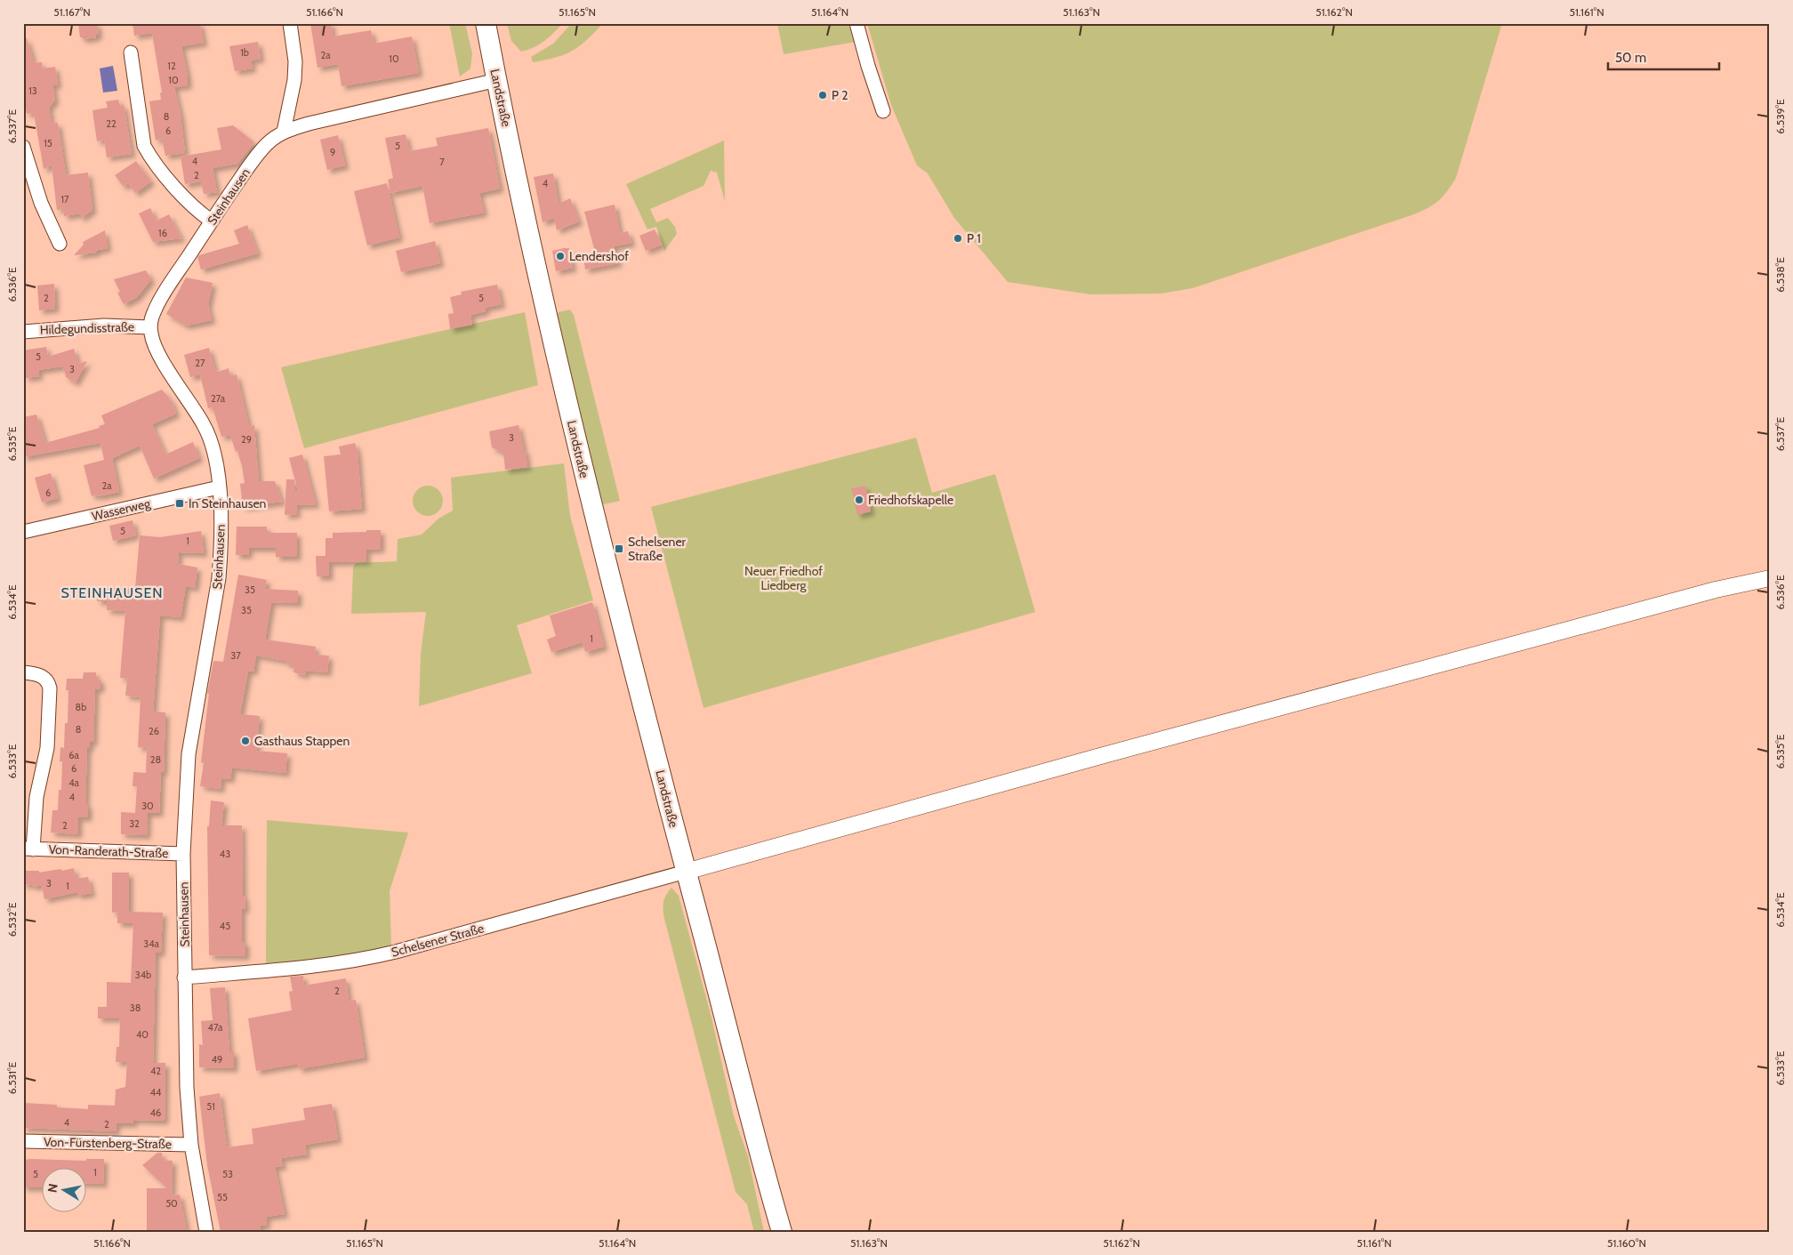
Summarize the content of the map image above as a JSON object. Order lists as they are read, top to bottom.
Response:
{
  "streets": {
    "main road": ["Landstraße"],
    "street": [
      "Steinhausen",
      "Hildegundisstraße",
      "Wasserweg",
      "Von-Randerath-Straße",
      "Schelsener Straße",
      "Von-Fürstenberg-Straße"
    ]
  },
  "crossings": [
    ["Landstraße", "Steinhausen"],
    ["Landstraße", "Schelsener Straße"],
    ["Steinhausen", "Hildegundisstraße"],
    ["Steinhausen", "Wasserweg"],
    ["Steinhausen", "Von-Randerath-Straße"],
    ["Steinhausen", "Schelsener Straße"],
    ["Steinhausen", "Von-Fürstenberg-Straße"]
  ],
  "districts": ["STEINHAUSEN"],
  "parks": ["Neuer Friedhof Liedberg"],
  "places": {
    "other": [
      "P 2",
      "P 1",
      "Lendershof",
      "Friedhofskapelle",
      "Gasthaus Stappen"
    ],
    "transit": ["In Steinhausen", "Schelsener Straße"]
  },
  "house_numbers": [
    "1b",
    "2a",
    "10",
    "12",
    "10",
    "13",
    "8",
    "22",
    "6",
    "15",
    "5",
    "9",
    "4",
    "7",
    "2",
    "4",
    "17",
    "16",
    "2",
    "5",
    "5",
    "27",
    "3",
    "27a",
    "3",
    "29",
    "2a",
    "6",
    "5",
    "1",
    "35",
    "35",
    "1",
    "37",
    "8b",
    "8",
    "26",
    "6a",
    "28",
    "6",
    "4a",
    "4",
    "30",
    "32",
    "2",
    "43",
    "3",
    "1",
    "45",
    "34a",
    "34b",
    "2",
    "38",
    "47a",
    "40",
    "49",
    "42",
    "44",
    "51",
    "46",
    "4",
    "2",
    "1",
    "5",
    "53",
    "55",
    "50"
  ],
  "scale_bar": "50 m",
  "north": "left",
  "coordinates": [
    "51.167°N",
    "51.166°N",
    "51.165°N",
    "51.164°N",
    "51.163°N",
    "51.162°N",
    "51.161°N",
    "6.539°E",
    "6.537°E",
    "6.538°E",
    "6.536°E",
    "6.535°E",
    "6.534°E",
    "6.533°E",
    "6.532°E",
    "6.531°E",
    "51.160°N"
  ]
}
